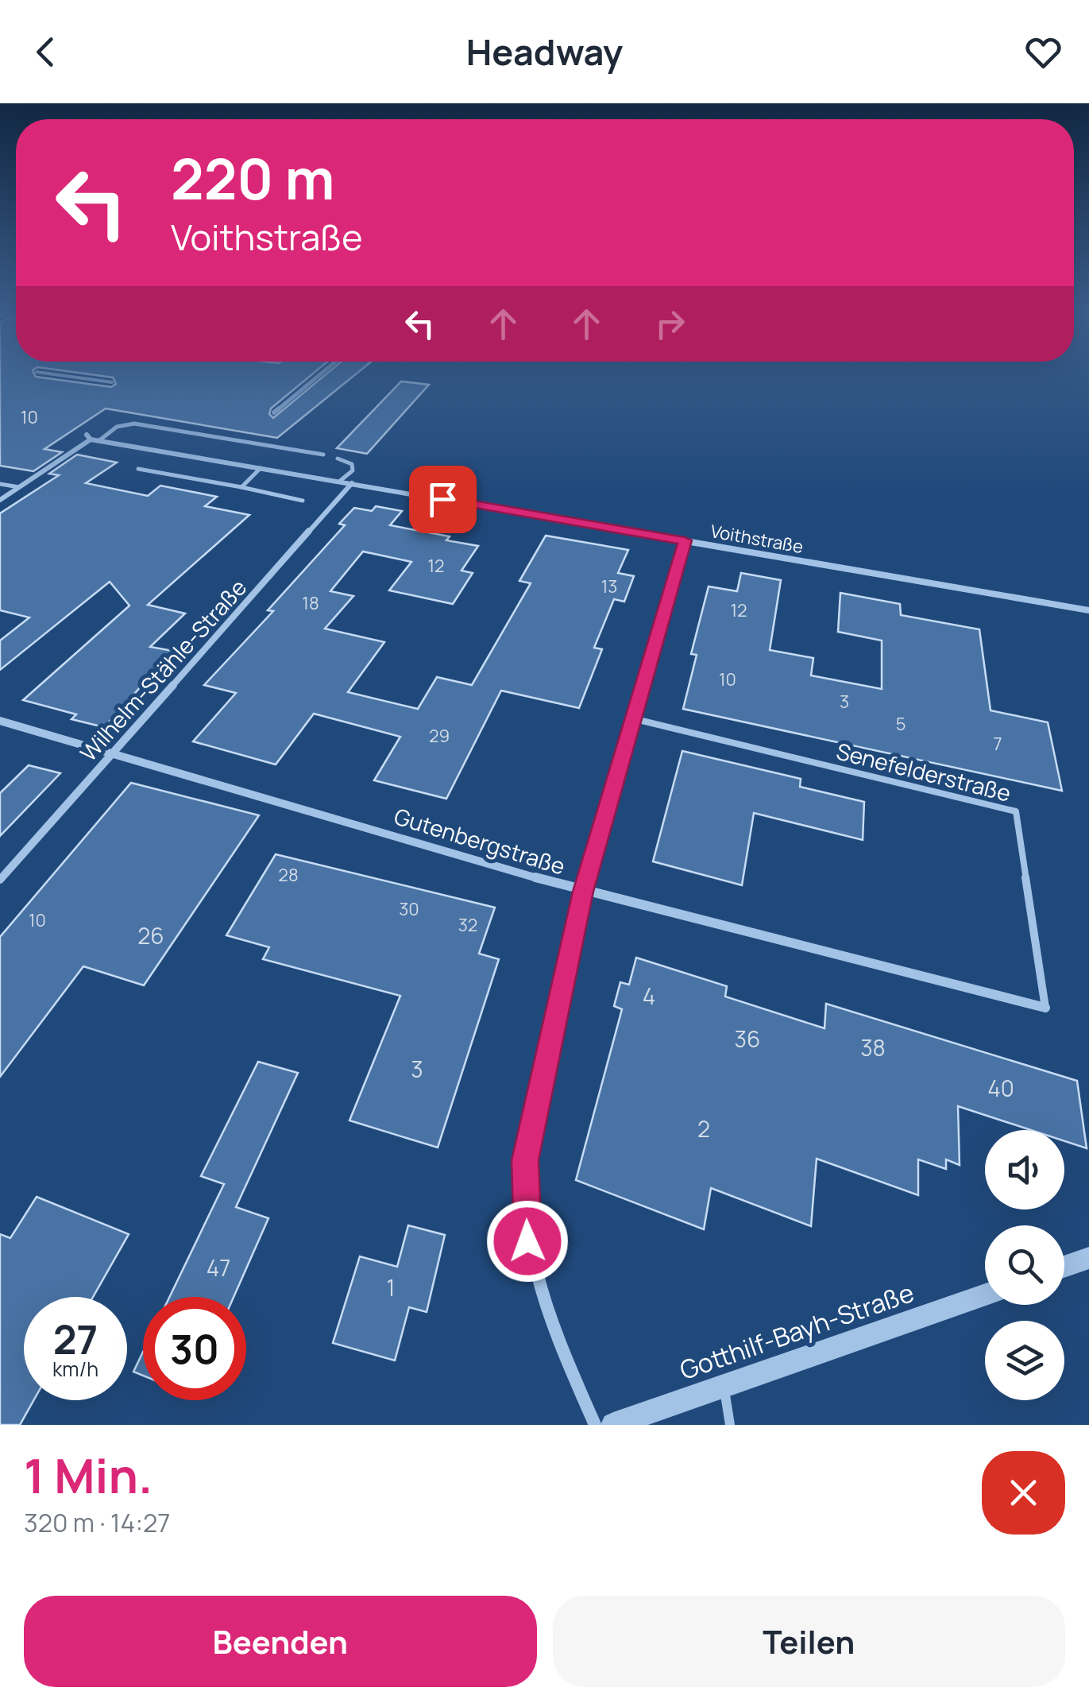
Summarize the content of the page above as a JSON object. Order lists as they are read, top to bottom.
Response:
{
  "streets": {
    "street": [
      "Voithstraße",
      "Wilhelm-Stähle-Straße",
      "Gutenbergstraße",
      "Gotthilf-Bayh-Straße"
    ],
    "lane": ["Senefelderstraße"]
  },
  "crossings": [
    ["Voithstraße", "Wilhelm-Stähle-Straße"],
    ["Wilhelm-Stähle-Straße", "Gutenbergstraße"],
    ["Senefelderstraße", "Gutenbergstraße"]
  ],
  "house_numbers": [
    "10",
    "12",
    "13",
    "18",
    "12",
    "10",
    "3",
    "5",
    "29",
    "7",
    "28",
    "30",
    "10",
    "32",
    "26",
    "4",
    "36",
    "38",
    "3",
    "40",
    "2",
    "47",
    "1"
  ],
  "page": {
    "header": "Headway",
    "turn": ["220 m", "Voithstraße"],
    "speed": "27 km/h",
    "limit": "30",
    "heading": ["1 Min.", "320 m · 14:27"],
    "buttons": ["Beenden", "Teilen"]
  }
}
